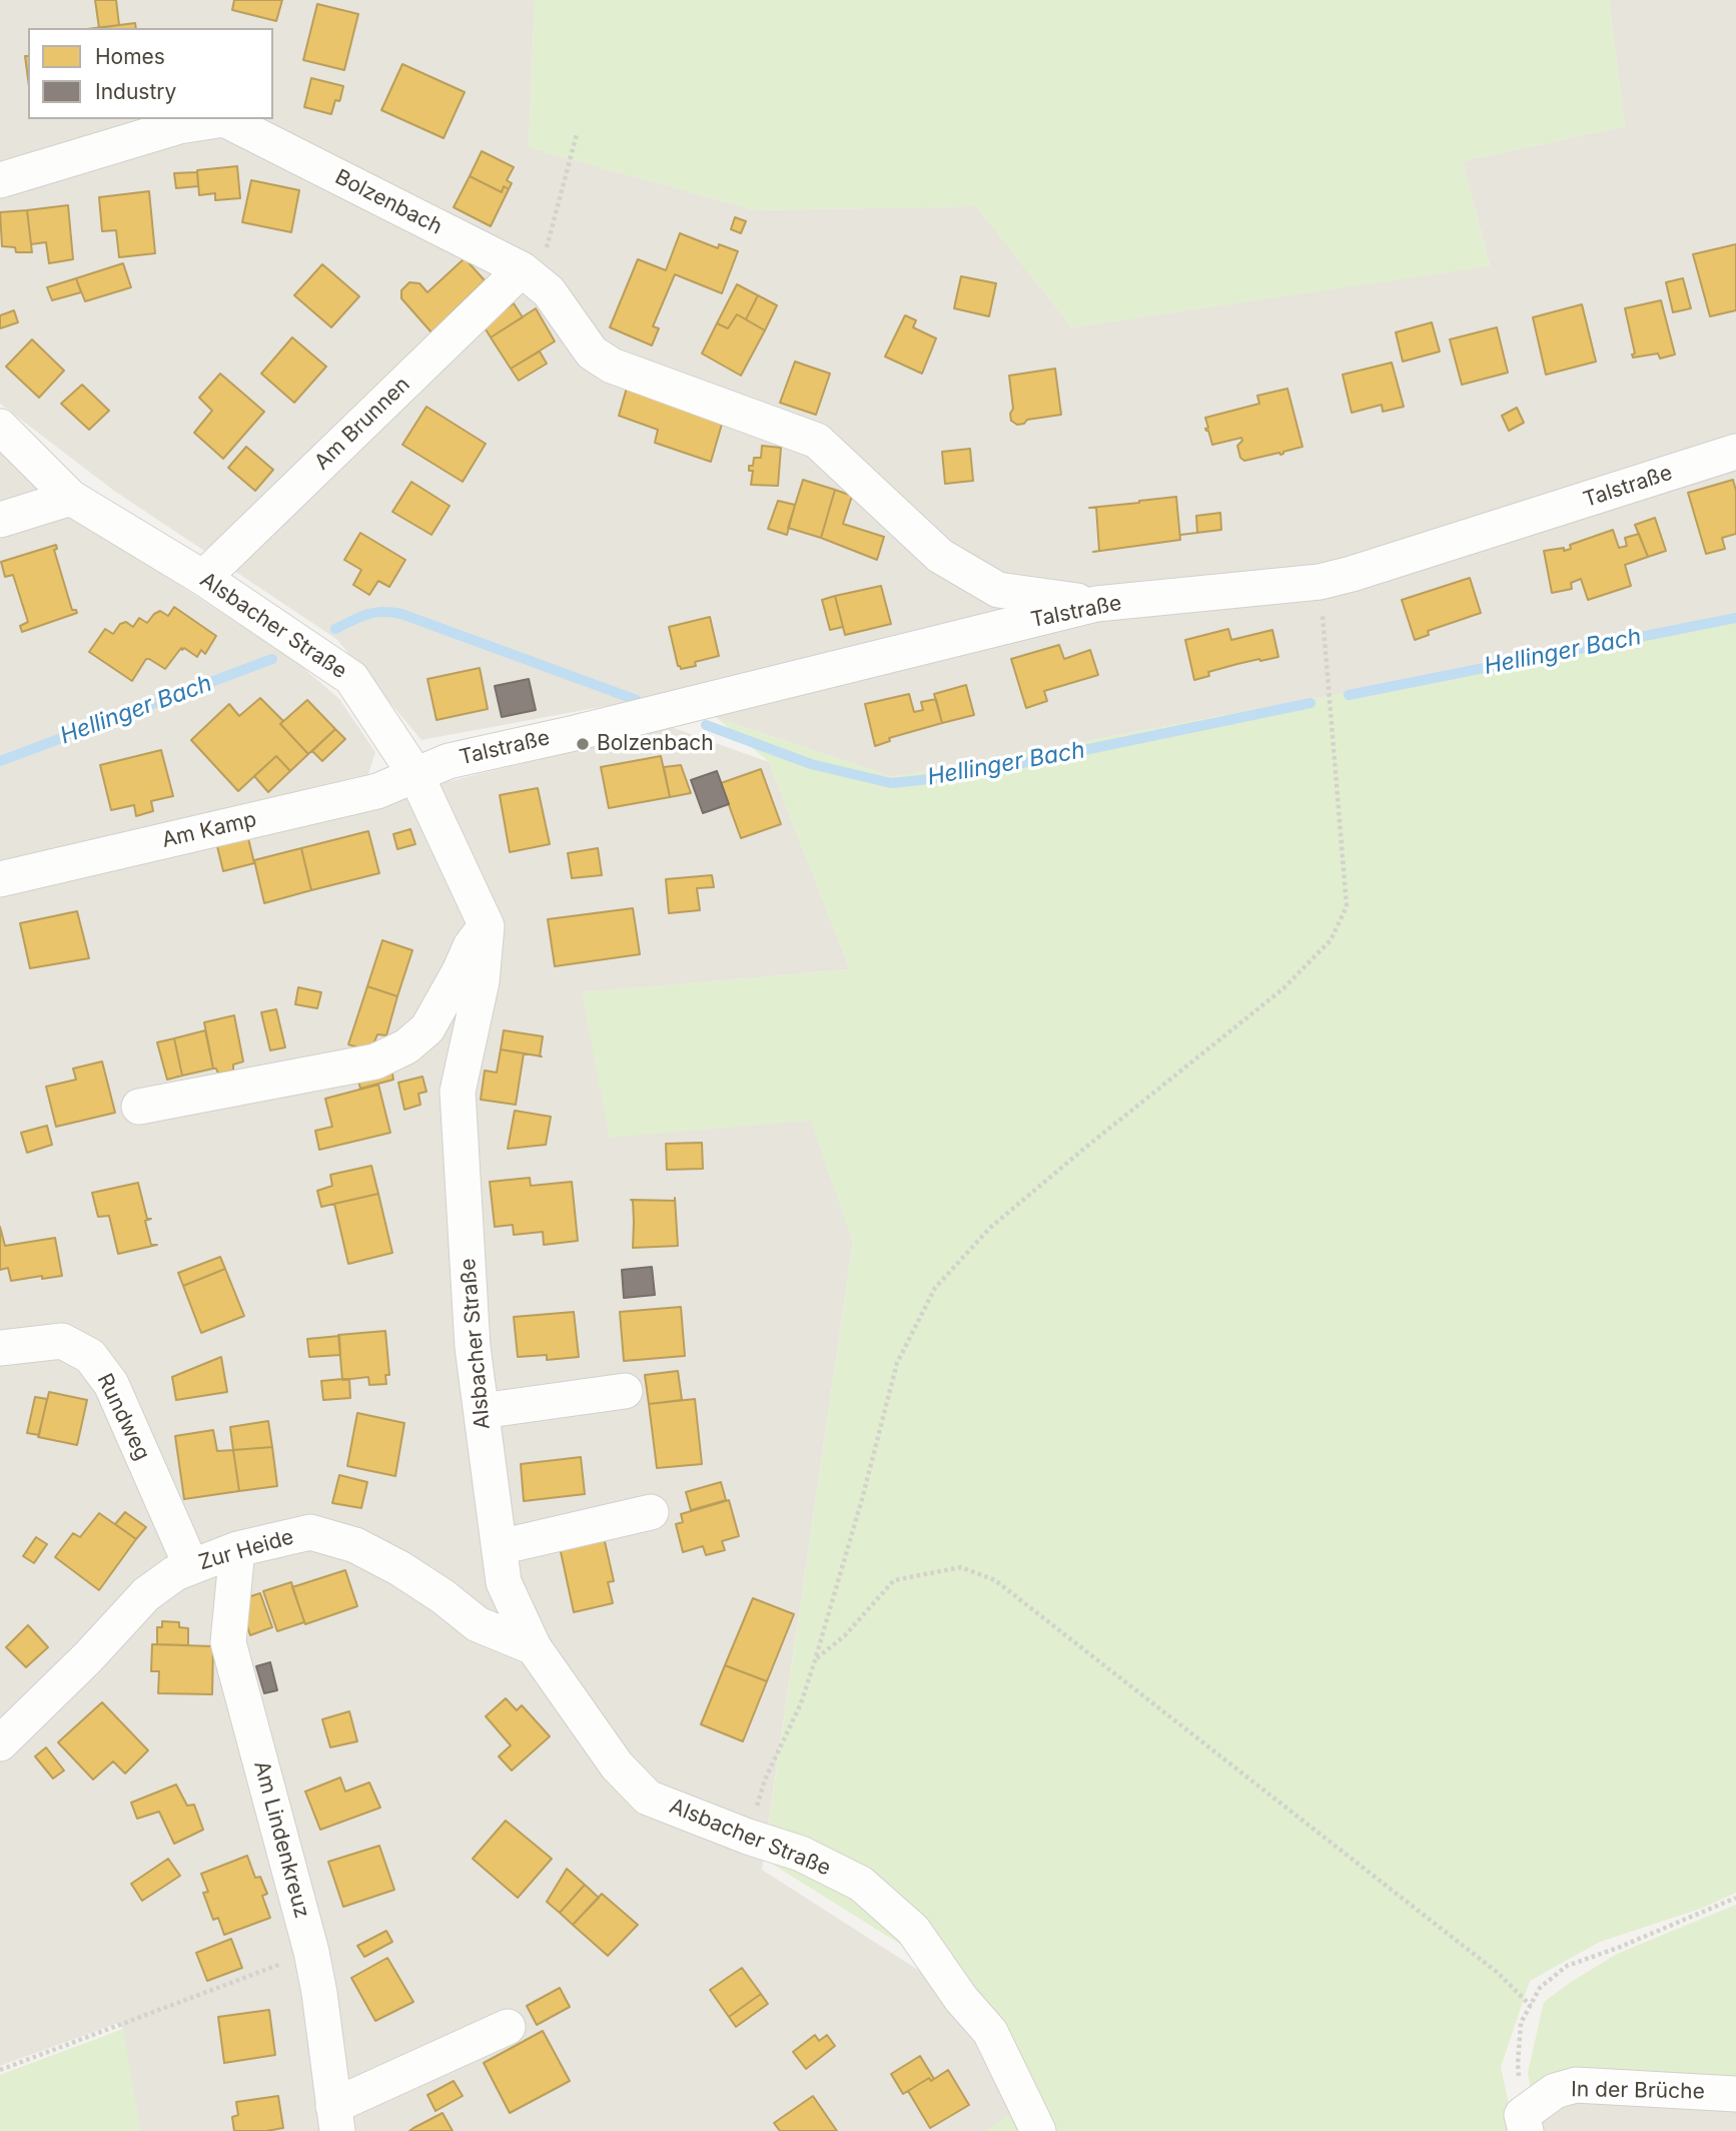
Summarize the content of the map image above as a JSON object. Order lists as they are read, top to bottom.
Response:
{
  "streets": {
    "street": [
      "Bolzenbach",
      "Am Brunnen",
      "Talstraße",
      "Alsbacher Straße",
      "Am Kamp",
      "Rundweg",
      "Zur Heide",
      "Am Lindenkreuz",
      "In der Brüche"
    ]
  },
  "crossings": [
    ["Bolzenbach", "Am Brunnen"],
    ["Bolzenbach", "Talstraße"],
    ["Am Brunnen", "Alsbacher Straße"],
    ["Talstraße", "Alsbacher Straße"],
    ["Talstraße", "Am Kamp"],
    ["Alsbacher Straße", "Am Kamp"],
    ["Alsbacher Straße", "Zur Heide"],
    ["Rundweg", "Zur Heide"],
    ["Zur Heide", "Am Lindenkreuz"]
  ],
  "water": ["Hellinger Bach"],
  "places": ["Bolzenbach"],
  "legend": ["Homes", "Industry"]
}
